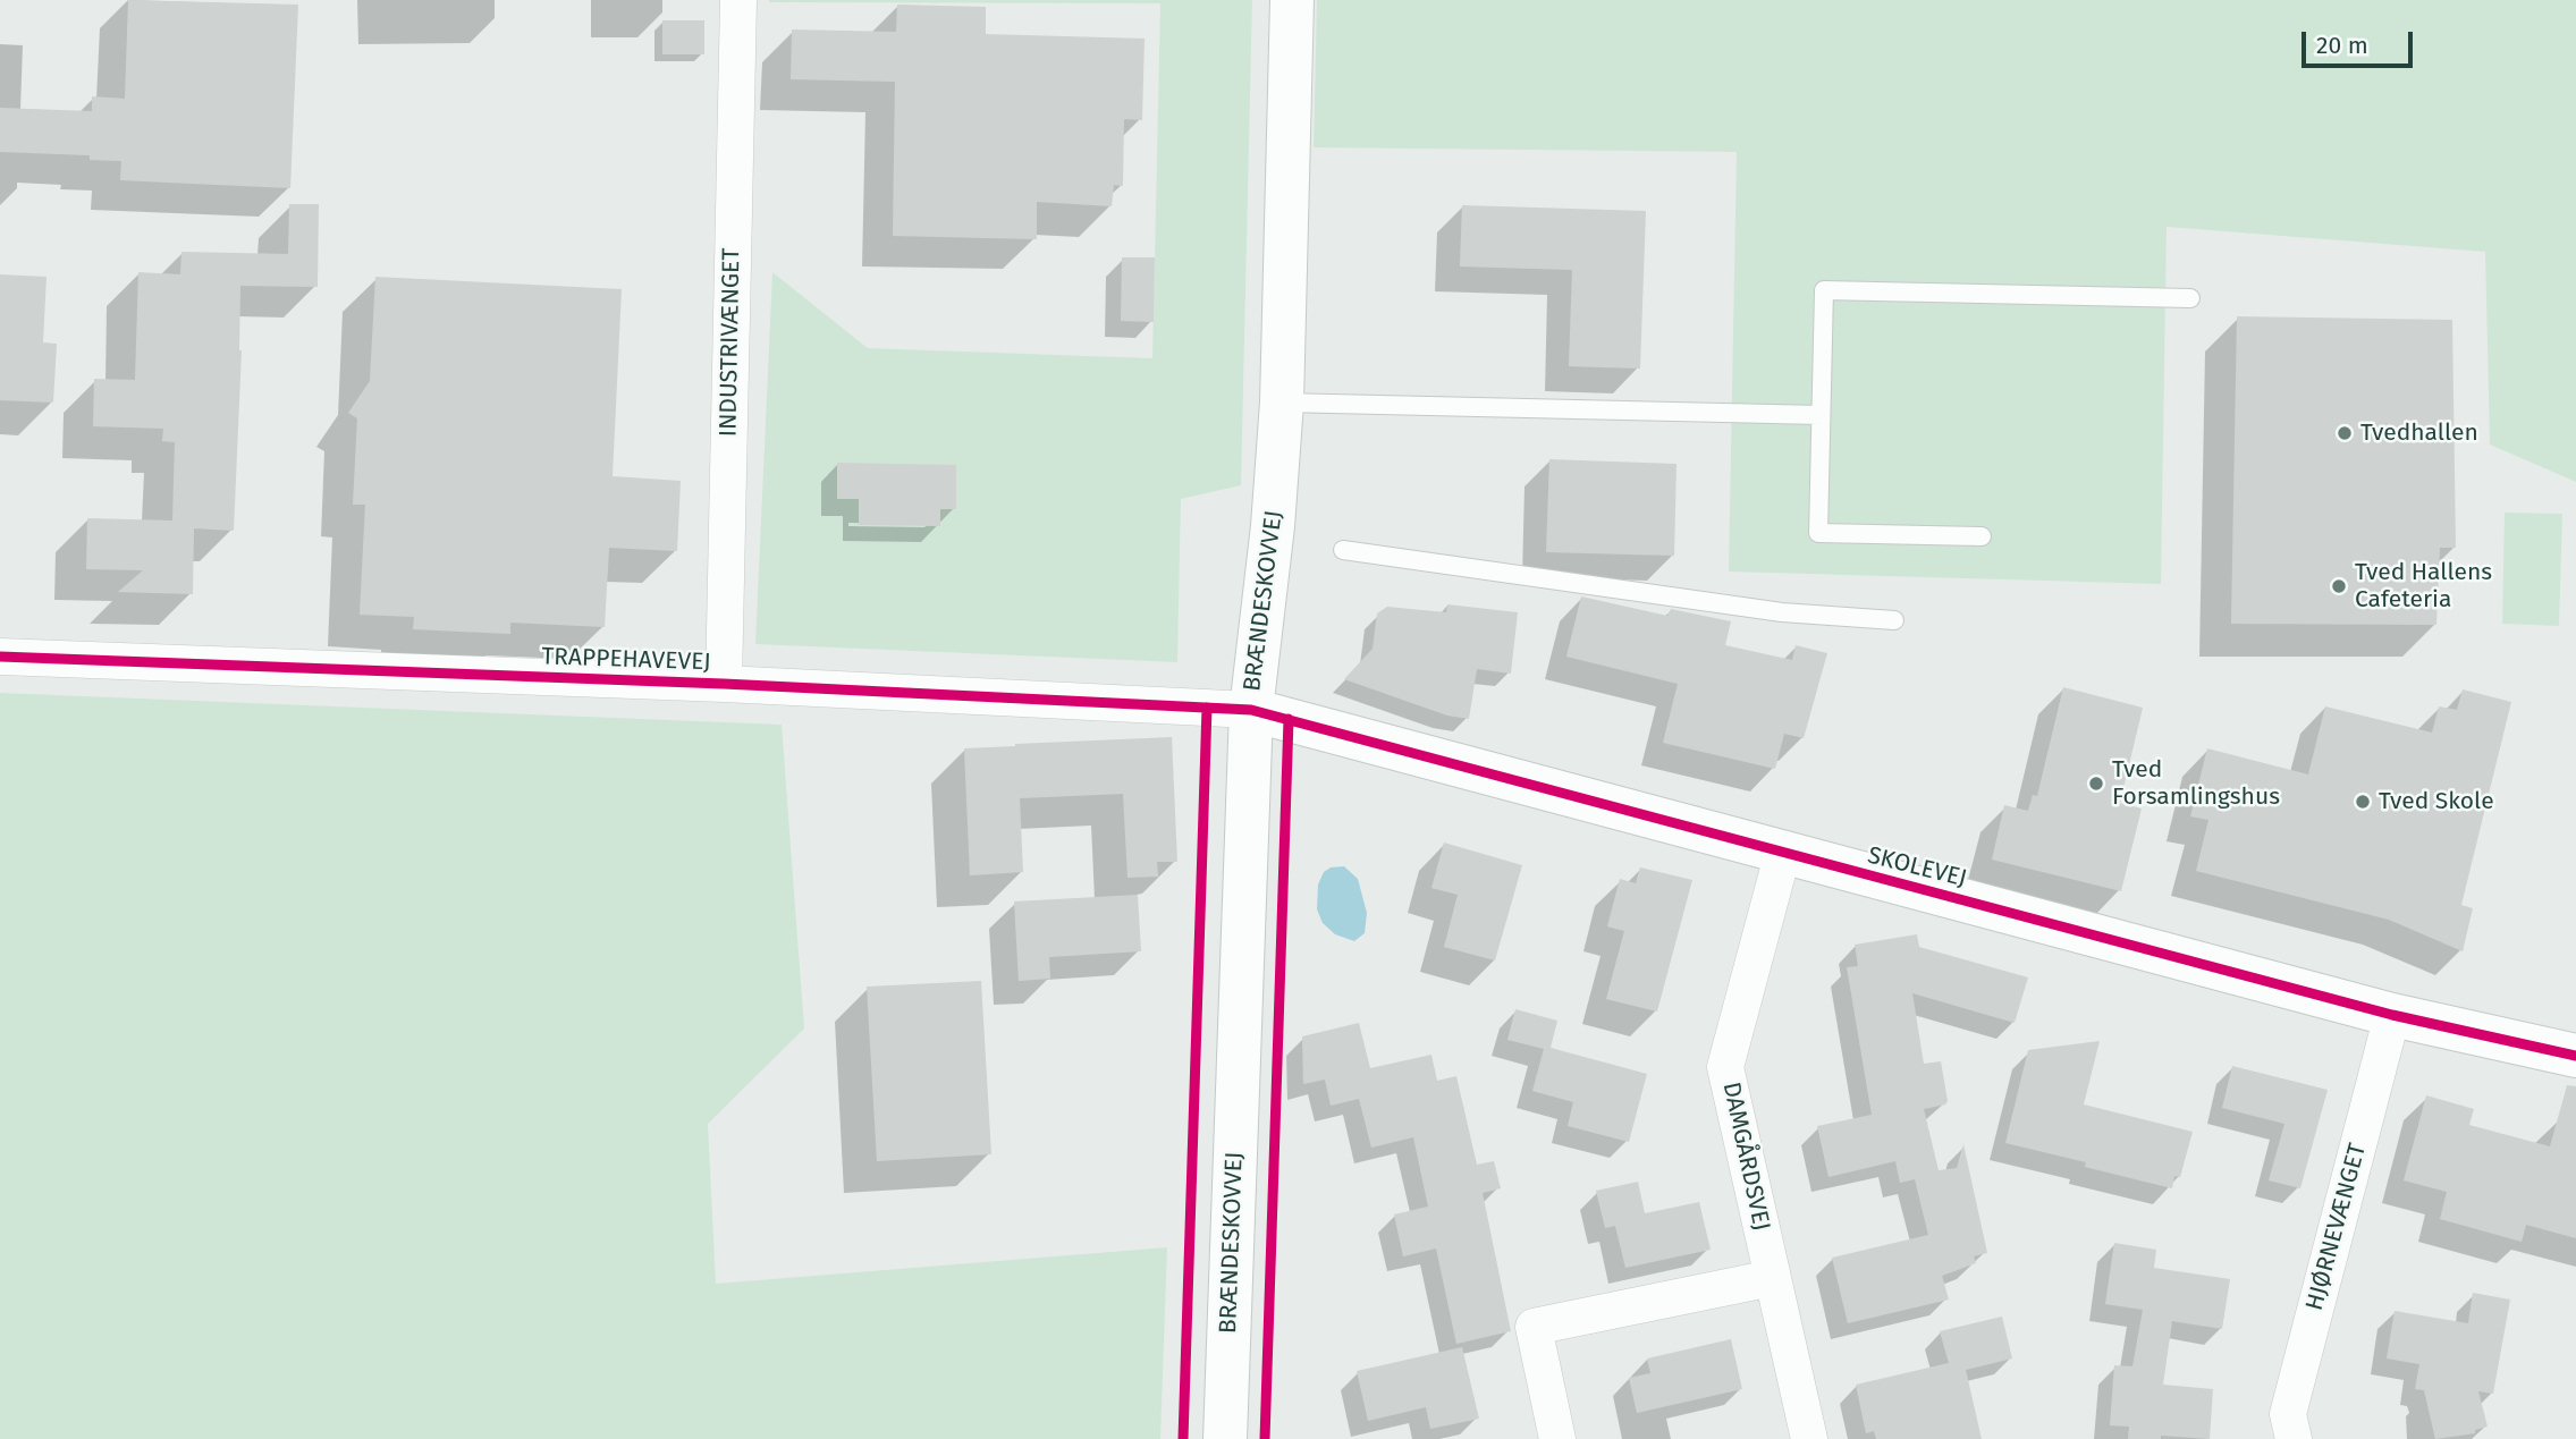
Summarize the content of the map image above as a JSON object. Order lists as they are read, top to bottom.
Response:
{
  "streets": {
    "street": [
      "INDUSTRIVÆNGET",
      "BRÆNDESKOVVEJ",
      "TRAPPEHAVEVEJ",
      "SKOLEVEJ",
      "DAMGÅRDSVEJ",
      "HJØRNEVÆNGET"
    ]
  },
  "crossings": [
    ["INDUSTRIVÆNGET", "TRAPPEHAVEVEJ"],
    ["BRÆNDESKOVVEJ", "TRAPPEHAVEVEJ"],
    ["BRÆNDESKOVVEJ", "SKOLEVEJ"],
    ["TRAPPEHAVEVEJ", "SKOLEVEJ"],
    ["SKOLEVEJ", "DAMGÅRDSVEJ"],
    ["SKOLEVEJ", "HJØRNEVÆNGET"]
  ],
  "places": [
    "Tvedhallen",
    "Tved Hallens Cafeteria",
    "Tved Forsamlingshus",
    "Tved Skole"
  ],
  "scale_bar": "20 m"
}
